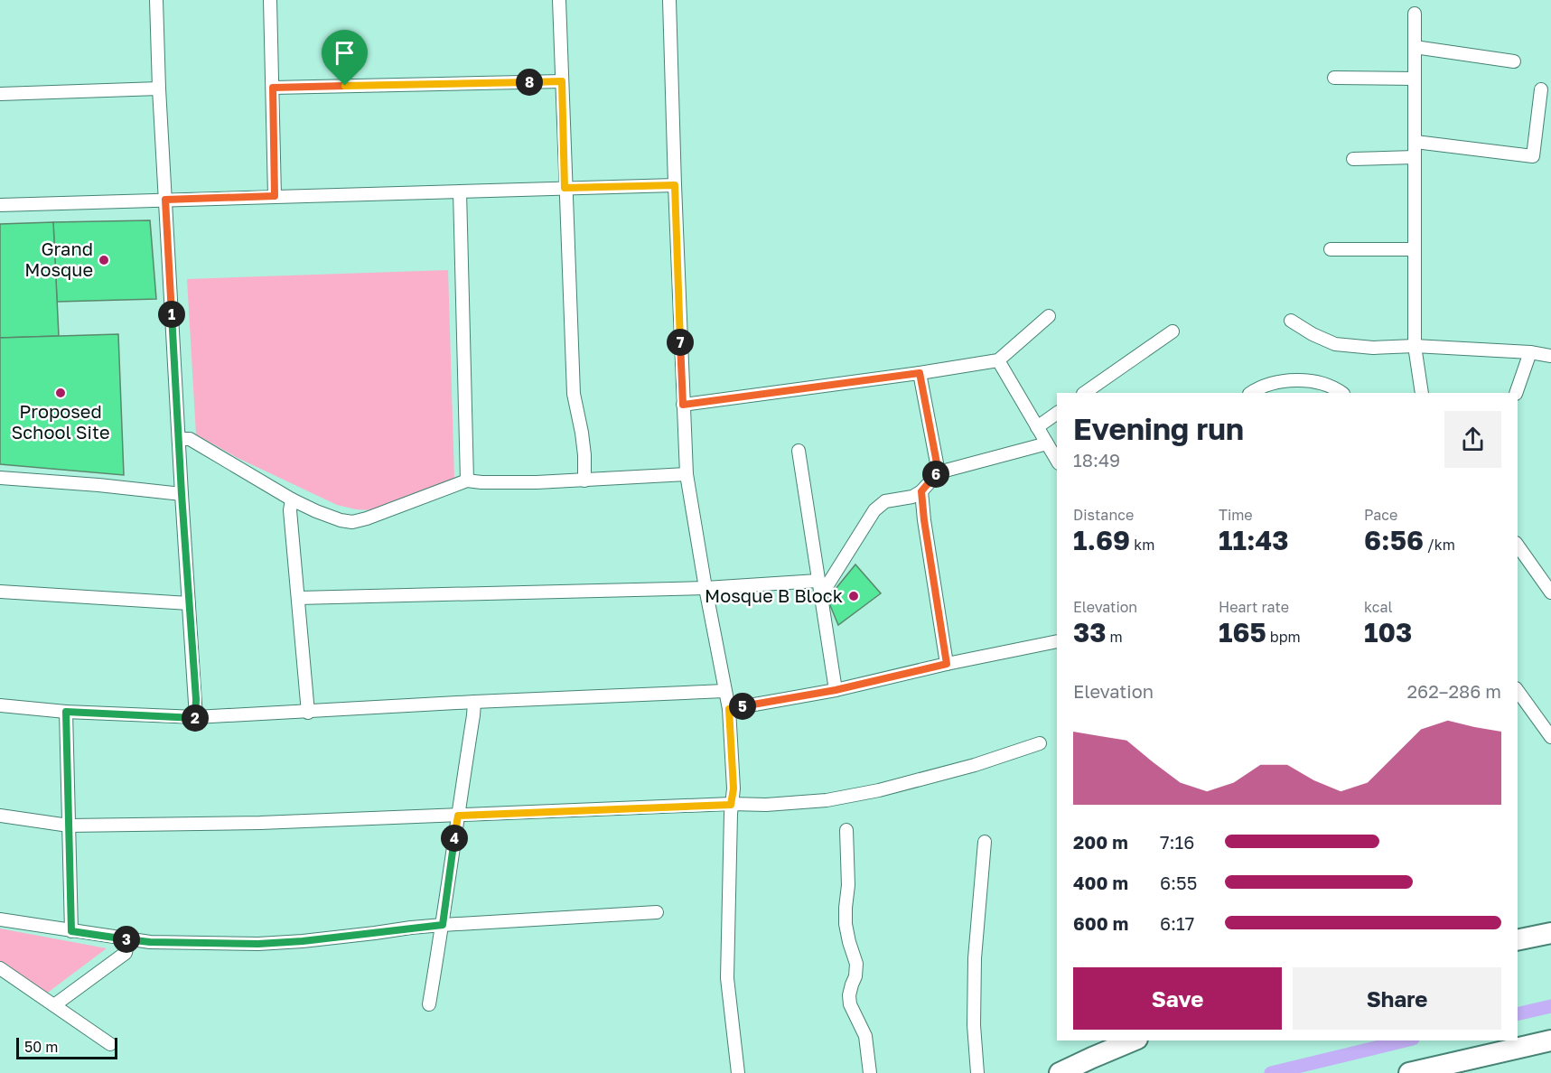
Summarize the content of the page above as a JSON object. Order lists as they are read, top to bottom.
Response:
{
  "places": ["Grand Mosque", "Proposed School Site", "Mosque B Block"],
  "scale_bar": "50 m",
  "page": {
    "pins": [
      "8",
      "1",
      "7",
      "6",
      "5",
      "2",
      "4",
      "3"
    ],
    "heading": ["Evening run", "18:49"],
    "stats": [
      ["Distance", "1.69 km"],
      ["Time", "11:43"],
      ["Pace", "6:56 /km"],
      ["Elevation", "33 m"],
      ["Heart rate", "165 bpm"],
      ["kcal", "103"]
    ],
    "chart": ["Elevation", "262–286 m"],
    "list": [
      {
        "name": "200 m",
        "note": "7:16"
      },
      {
        "name": "400 m",
        "note": "6:55"
      },
      {
        "name": "600 m",
        "note": "6:17"
      }
    ],
    "buttons": ["Save", "Share"],
    "scale": "50 m"
  }
}
